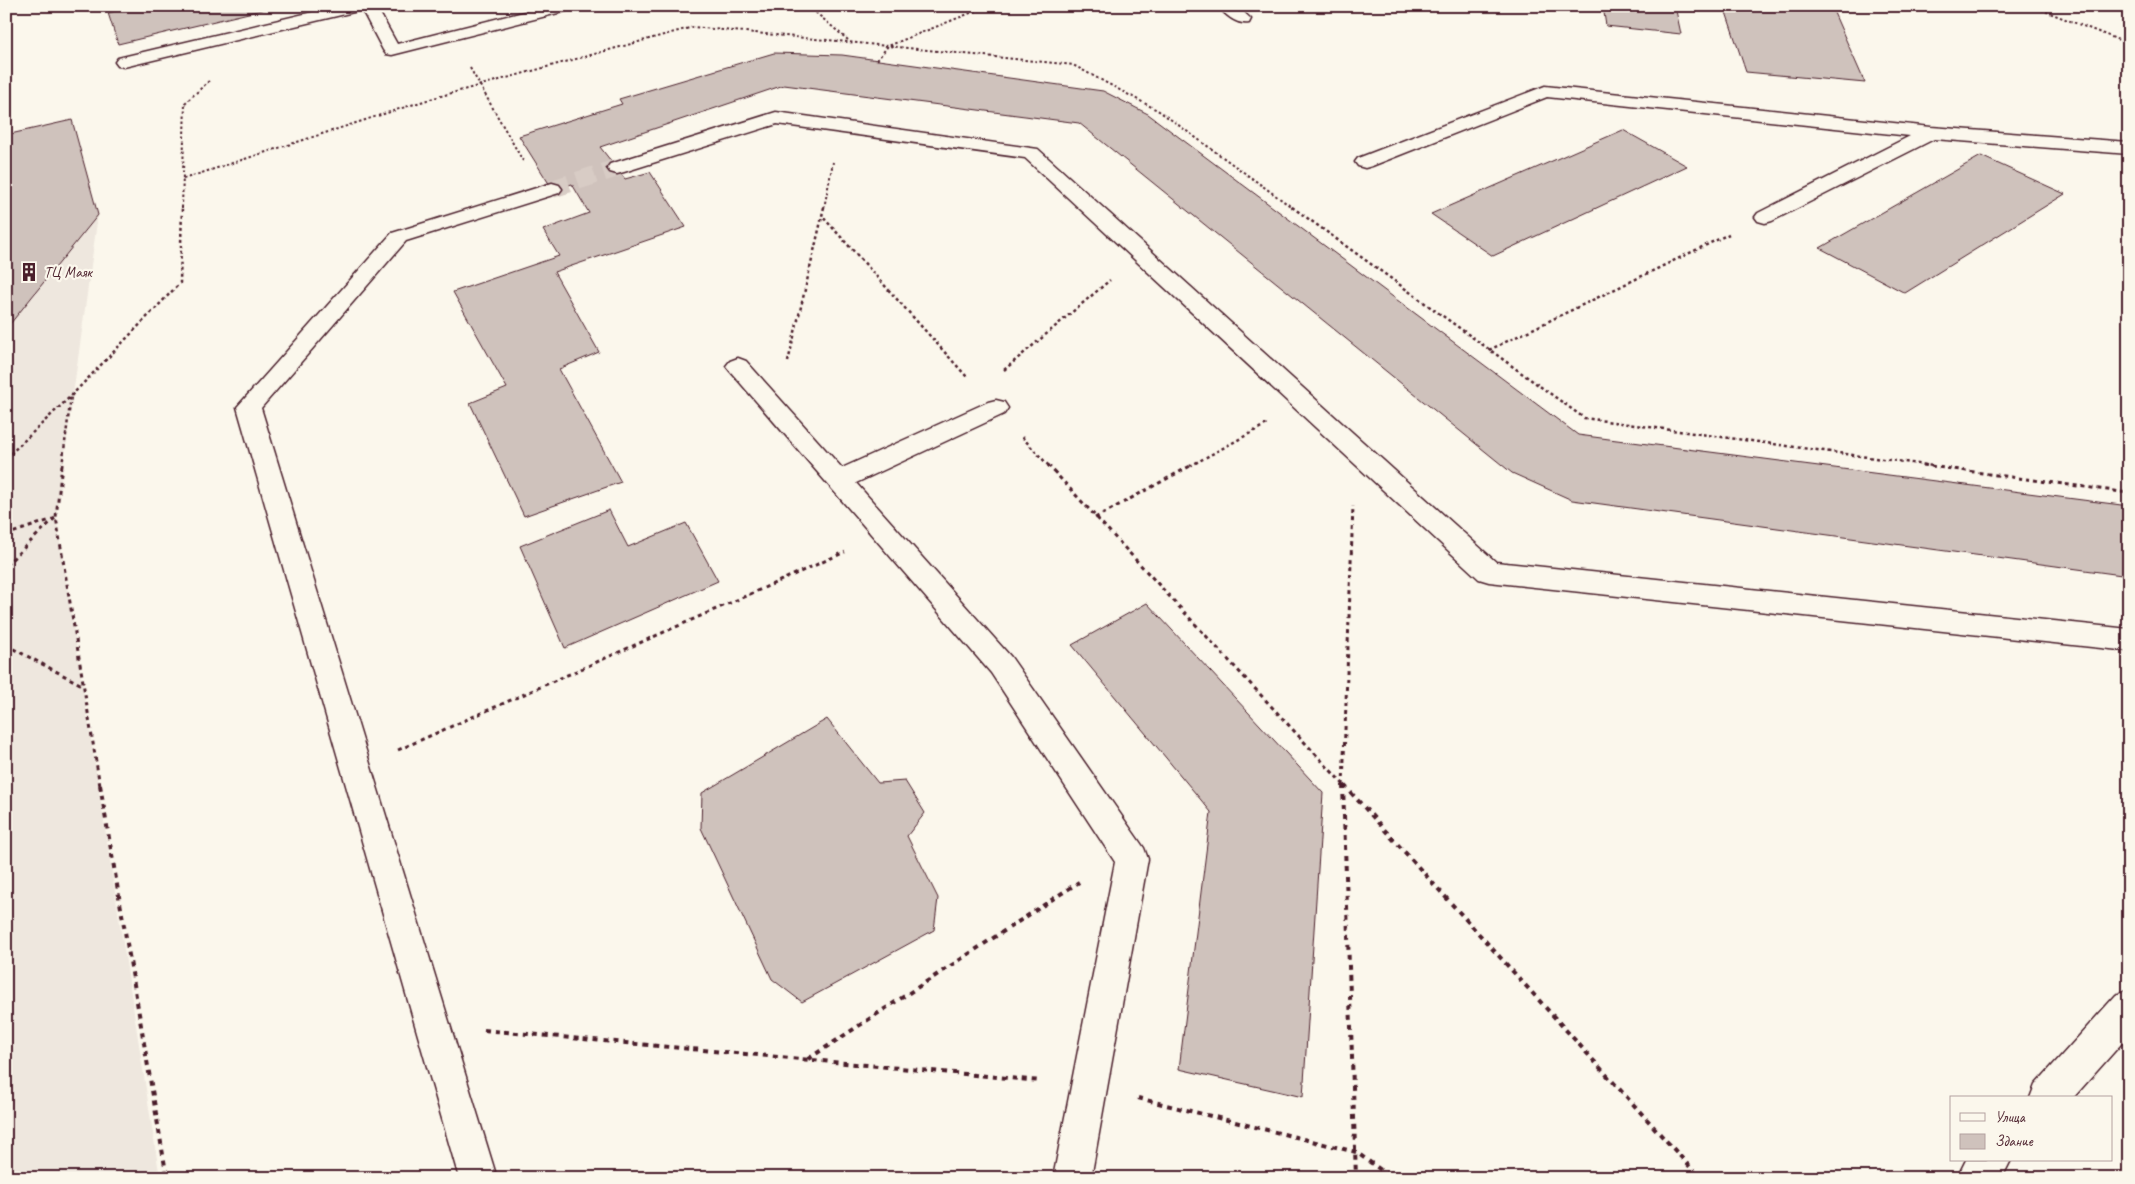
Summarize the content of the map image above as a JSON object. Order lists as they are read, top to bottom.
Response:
{
  "places": {
    "building": ["ТЦ Маяк"]
  },
  "legend": ["Улица", "Здание"]
}
